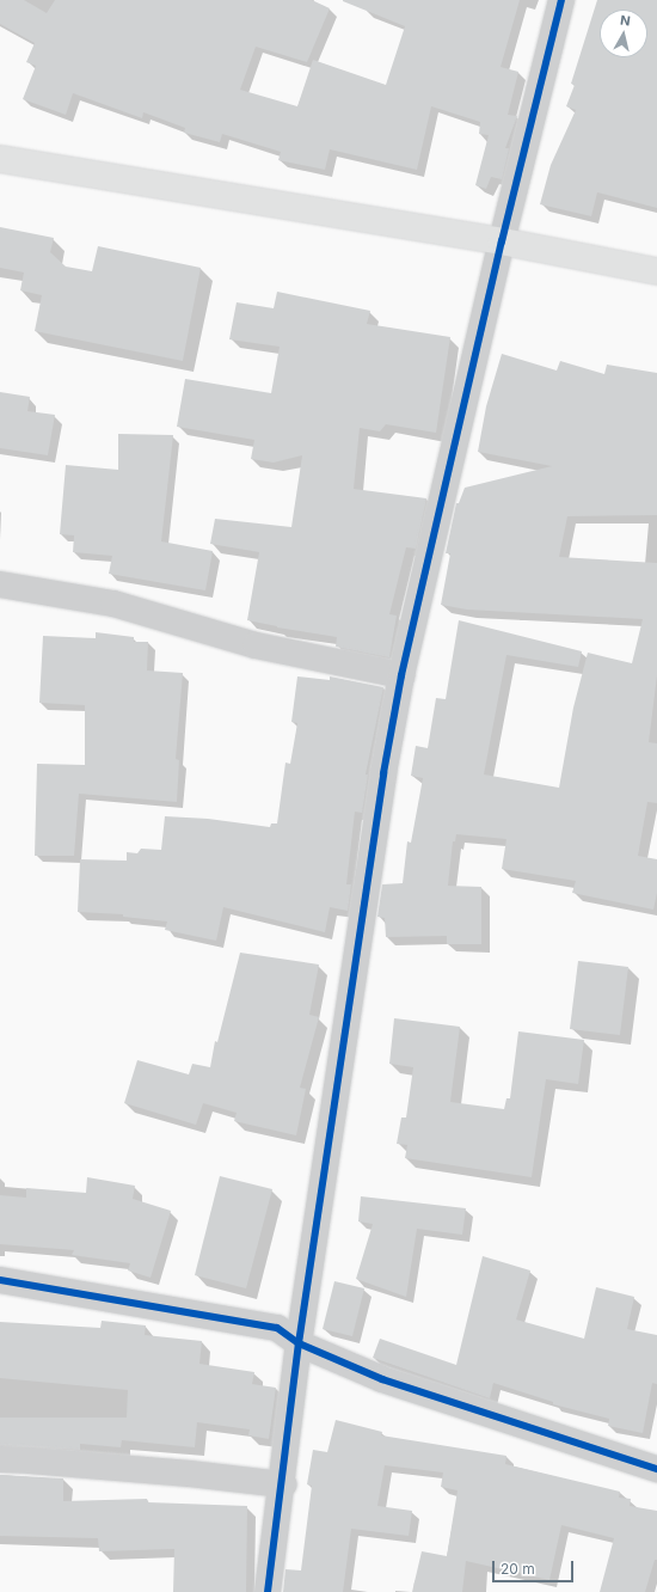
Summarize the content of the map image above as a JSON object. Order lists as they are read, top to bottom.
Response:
{
  "scale_bar": "20 m",
  "north": "top"
}
